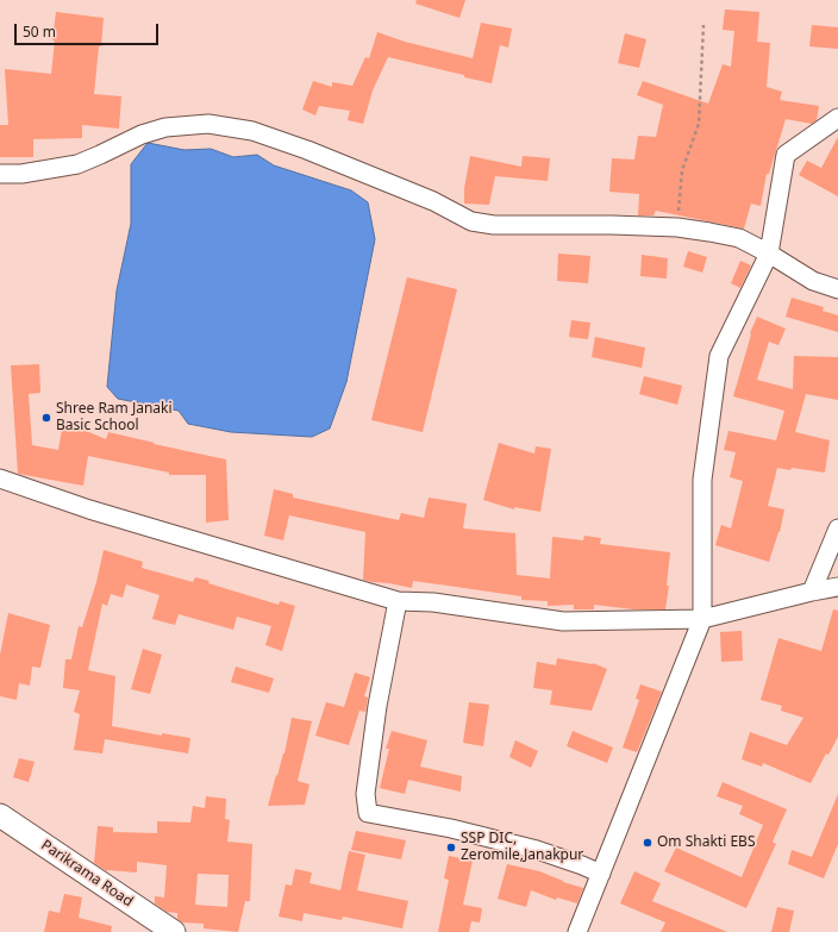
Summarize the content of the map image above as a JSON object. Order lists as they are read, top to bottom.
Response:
{
  "streets": {
    "street": ["Parikrama Road"]
  },
  "places": ["Shree Ram Janaki Basic School", "Om Shakti EBS", "SSP DIC, Zeromile,Janakpur"],
  "scale_bar": "50 m"
}
